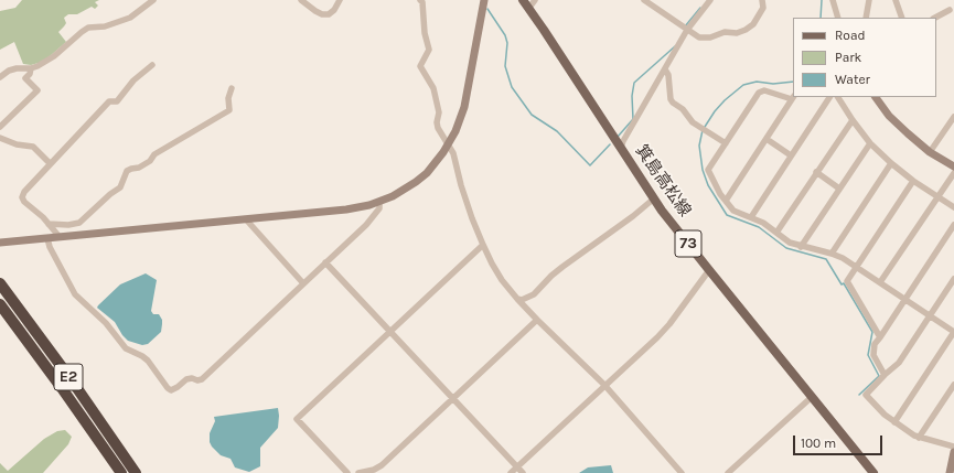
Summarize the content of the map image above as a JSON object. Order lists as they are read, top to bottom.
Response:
{
  "streets": {
    "highway": ["E2"],
    "main road": ["箕島高松線", "73"]
  },
  "legend": ["Road", "Park", "Water"],
  "scale_bar": "100 m"
}
